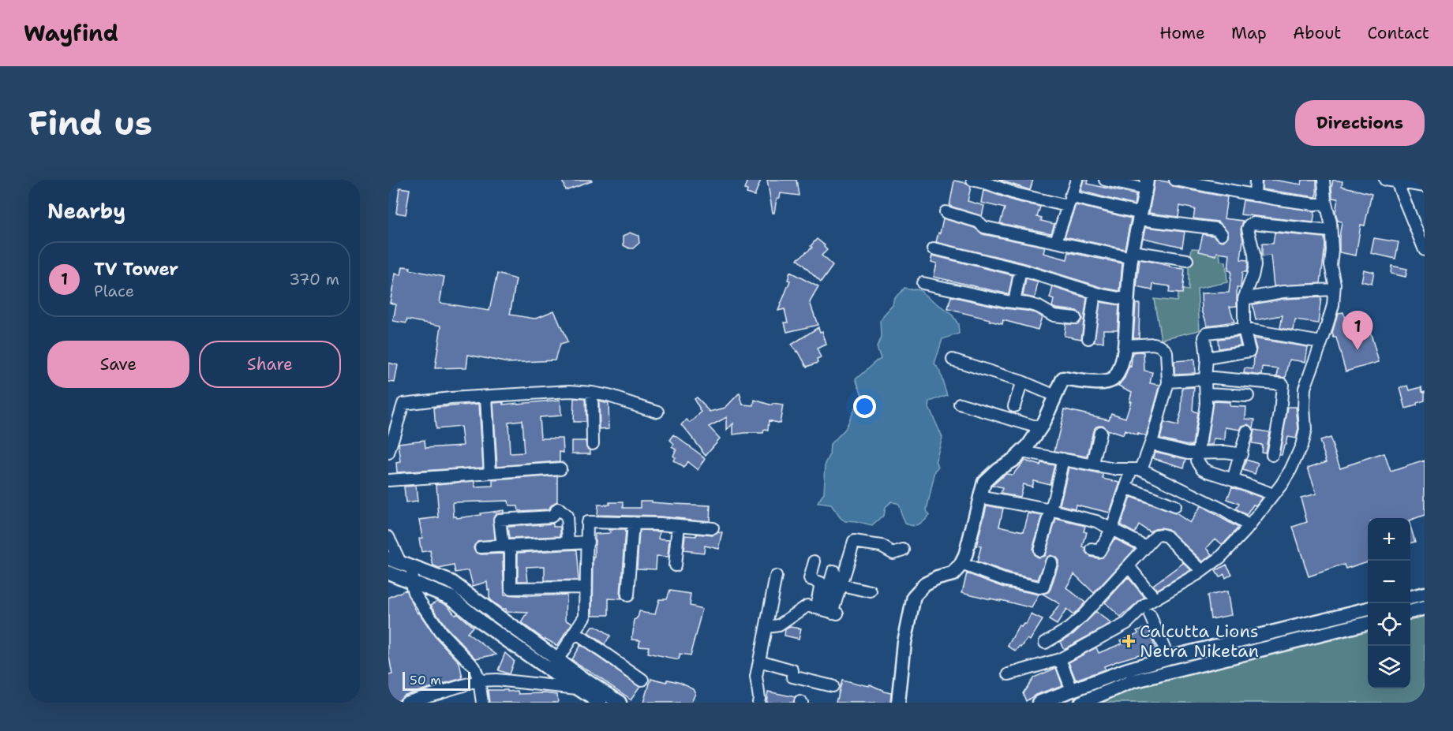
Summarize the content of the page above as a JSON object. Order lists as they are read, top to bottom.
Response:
{
  "places": {
    "health": ["Calcutta Lions Netra Niketan"]
  },
  "scale_bar": "50 m",
  "page": {
    "header": "Wayfind",
    "nav": [
      "Home",
      "Map",
      "About",
      "Contact"
    ],
    "buttons": [
      "Directions",
      ["Save", "Share"]
    ],
    "title": "Find us",
    "heading": "Nearby",
    "list": [
      {
        "mark": "1",
        "name": "TV Tower",
        "note": "Place",
        "value": "370 m"
      }
    ],
    "pins": "1",
    "map_buttons": ["+", "−"],
    "scale": "50 m"
  }
}
